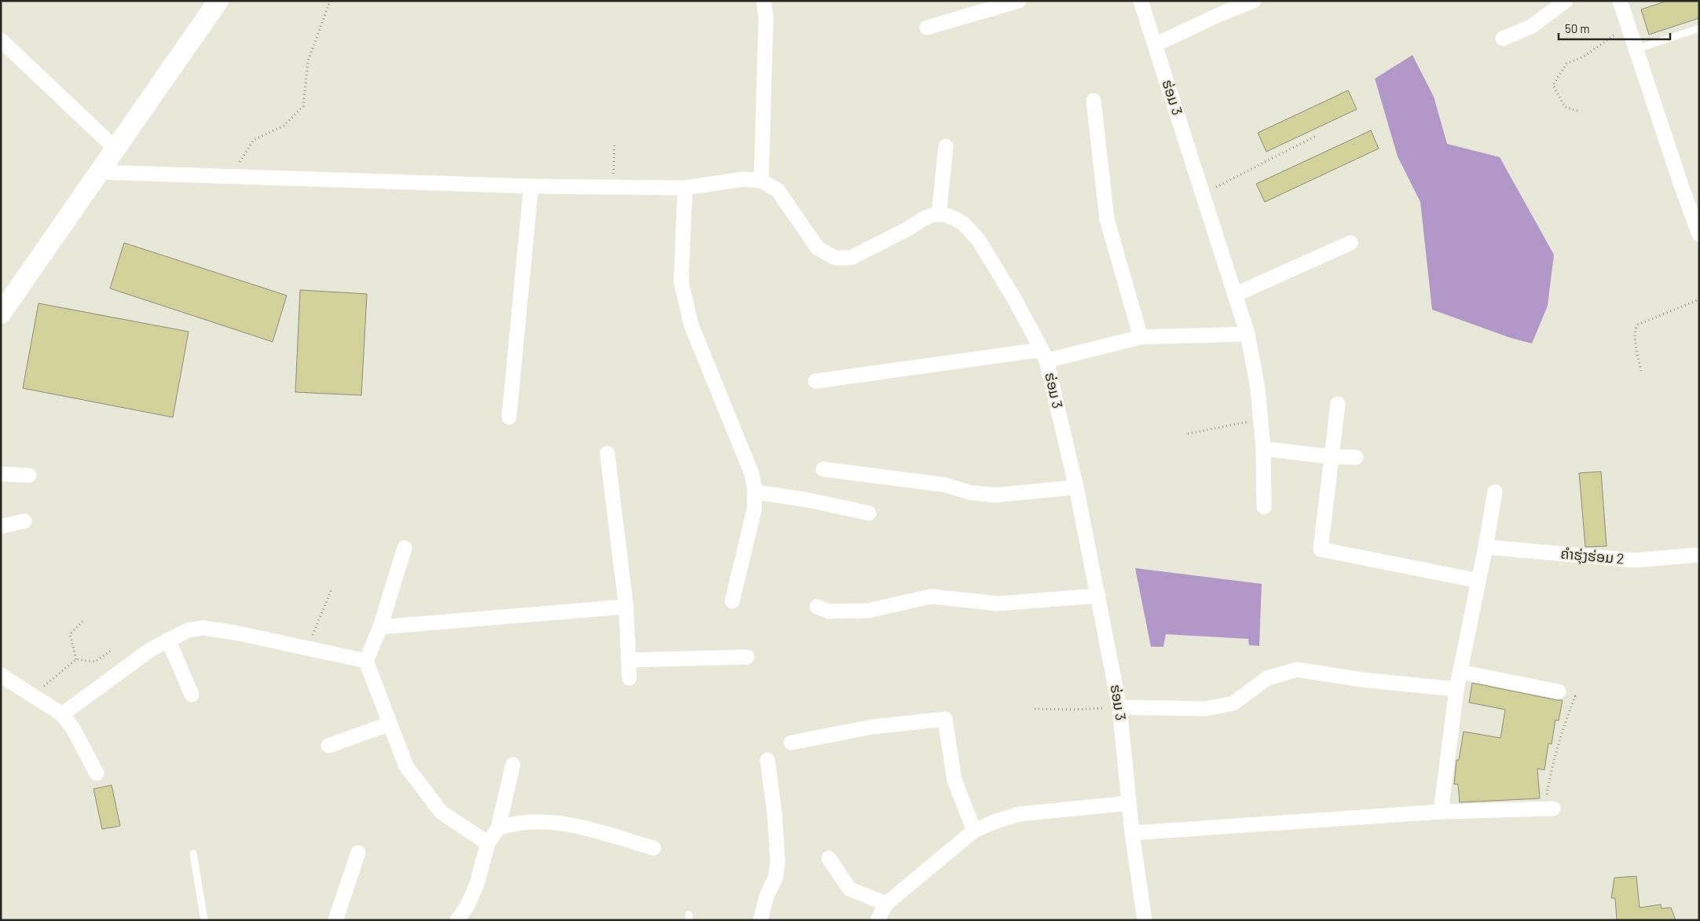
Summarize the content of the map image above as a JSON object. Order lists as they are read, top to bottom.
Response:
{
  "streets": {
    "street": ["ຮ່ອມ 3", "ຄໍາຮຸ່ງຮ່ອມ 2"]
  },
  "scale_bar": "50 m"
}
